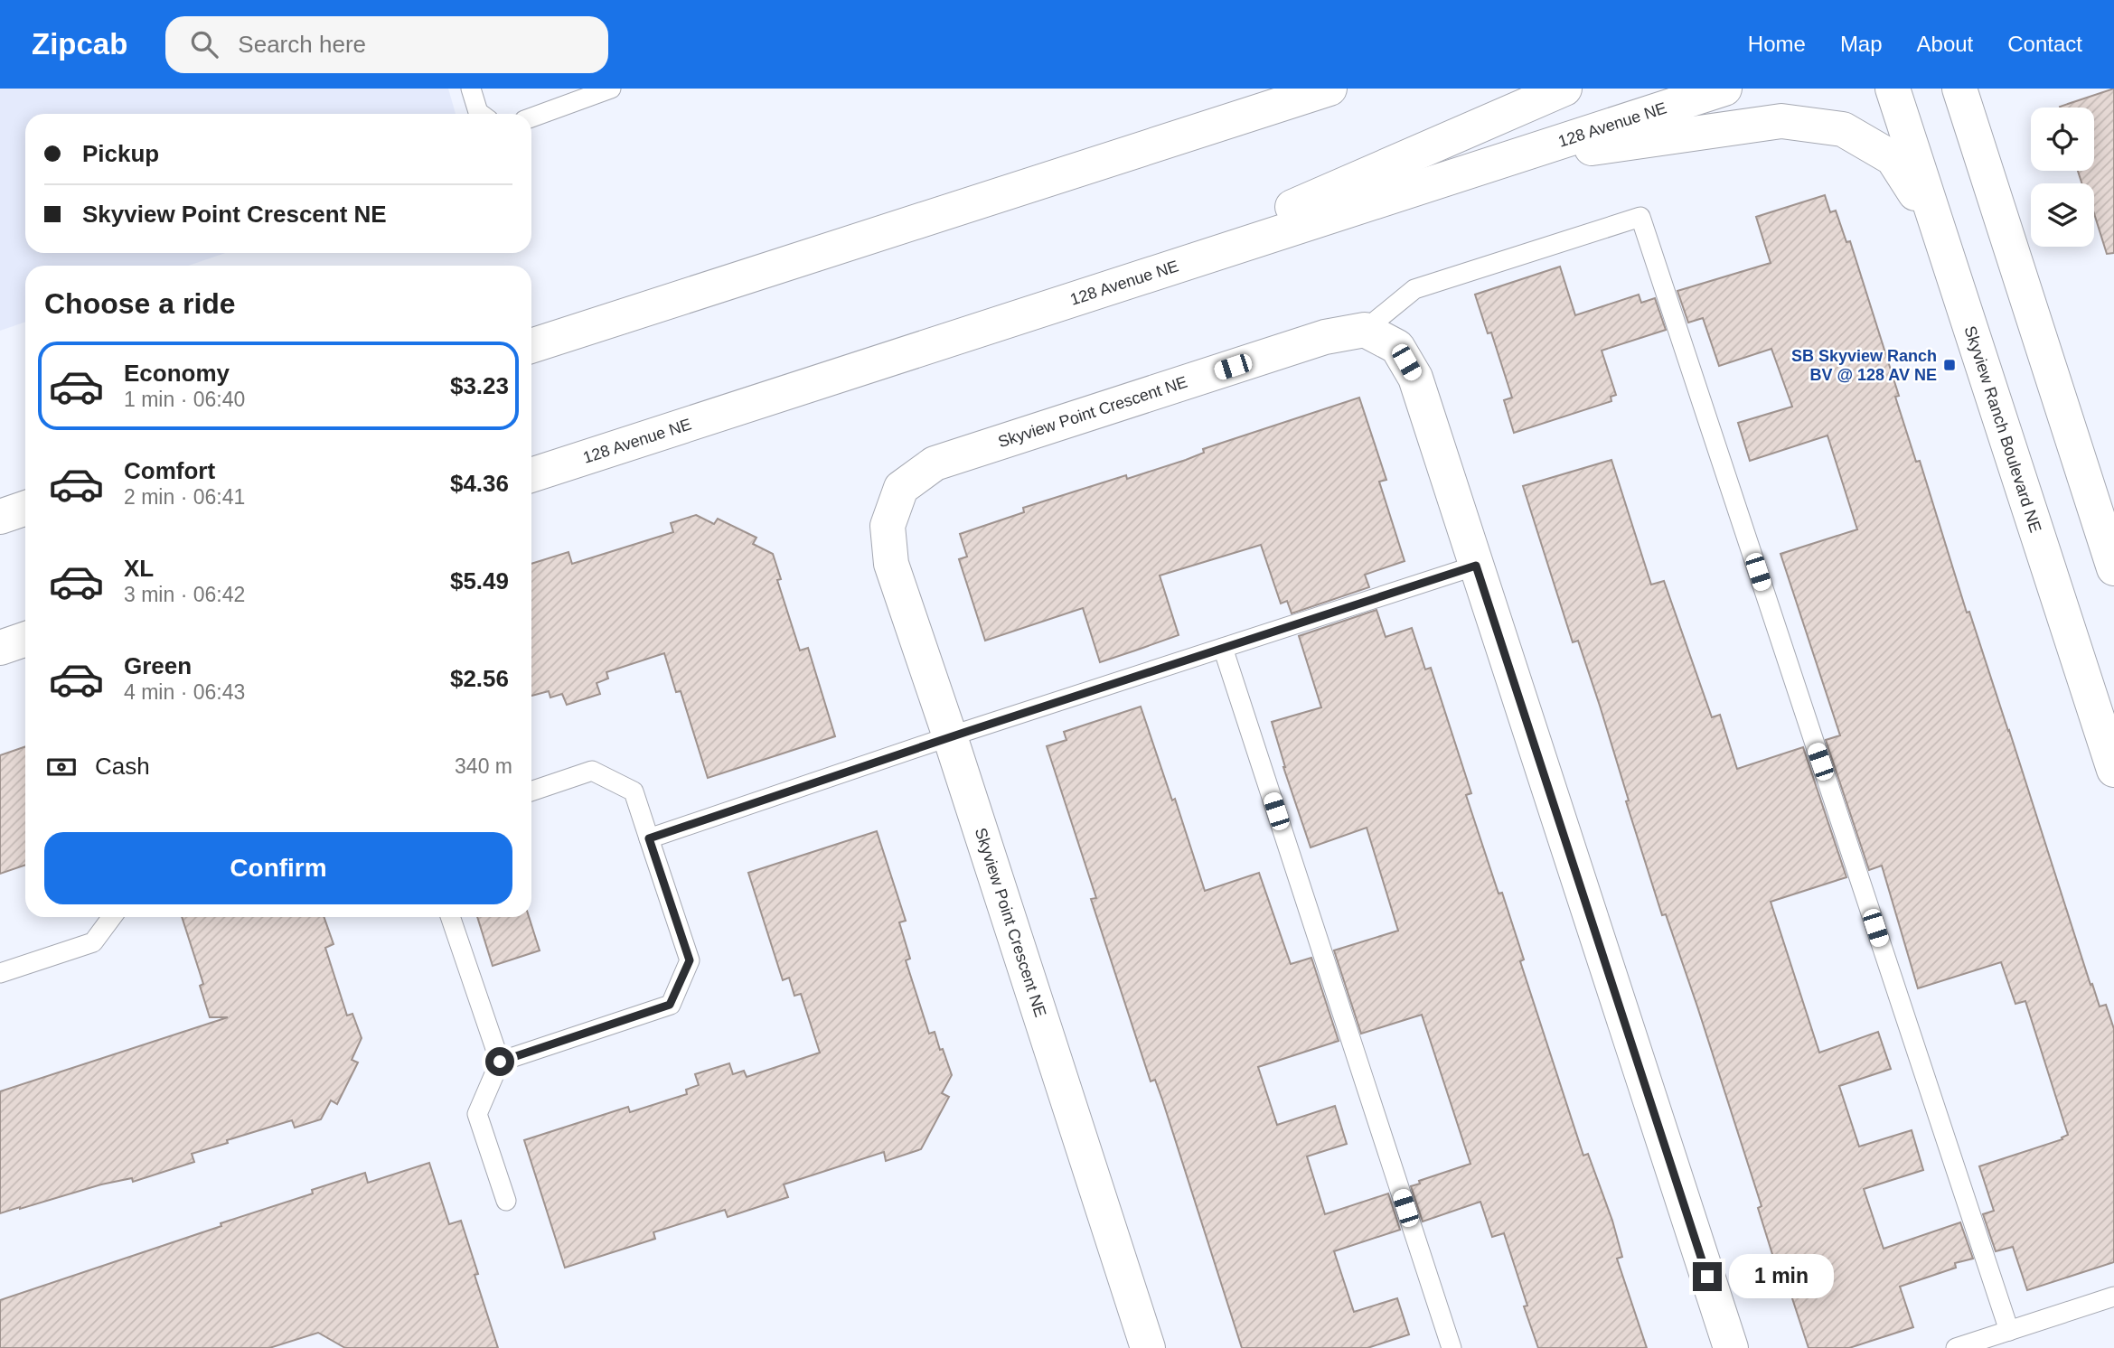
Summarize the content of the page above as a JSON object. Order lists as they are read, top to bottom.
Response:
{
  "streets": {
    "street": ["128 Avenue NE", "Skyview Point Crescent NE", "Skyview Ranch Boulevard NE"]
  },
  "places": {
    "transit": ["SB Skyview Ranch BV @ 128 AV NE"]
  },
  "page": {
    "header": "Zipcab",
    "search": "Search here",
    "nav": [
      "Home",
      "Map",
      "About",
      "Contact"
    ],
    "banner": ["Pickup", "Skyview Point Crescent NE"],
    "heading": "Choose a ride",
    "list": [
      {
        "name": "Economy",
        "note": "1 min · 06:40",
        "value": "$3.23"
      },
      {
        "name": "Comfort",
        "note": "2 min · 06:41",
        "value": "$4.36"
      },
      {
        "name": "XL",
        "note": "3 min · 06:42",
        "value": "$5.49"
      },
      {
        "name": "Green",
        "note": "4 min · 06:43",
        "value": "$2.56"
      }
    ],
    "pay": ["Cash", "340 m"],
    "buttons": "Confirm",
    "bubble": "1 min"
  }
}
